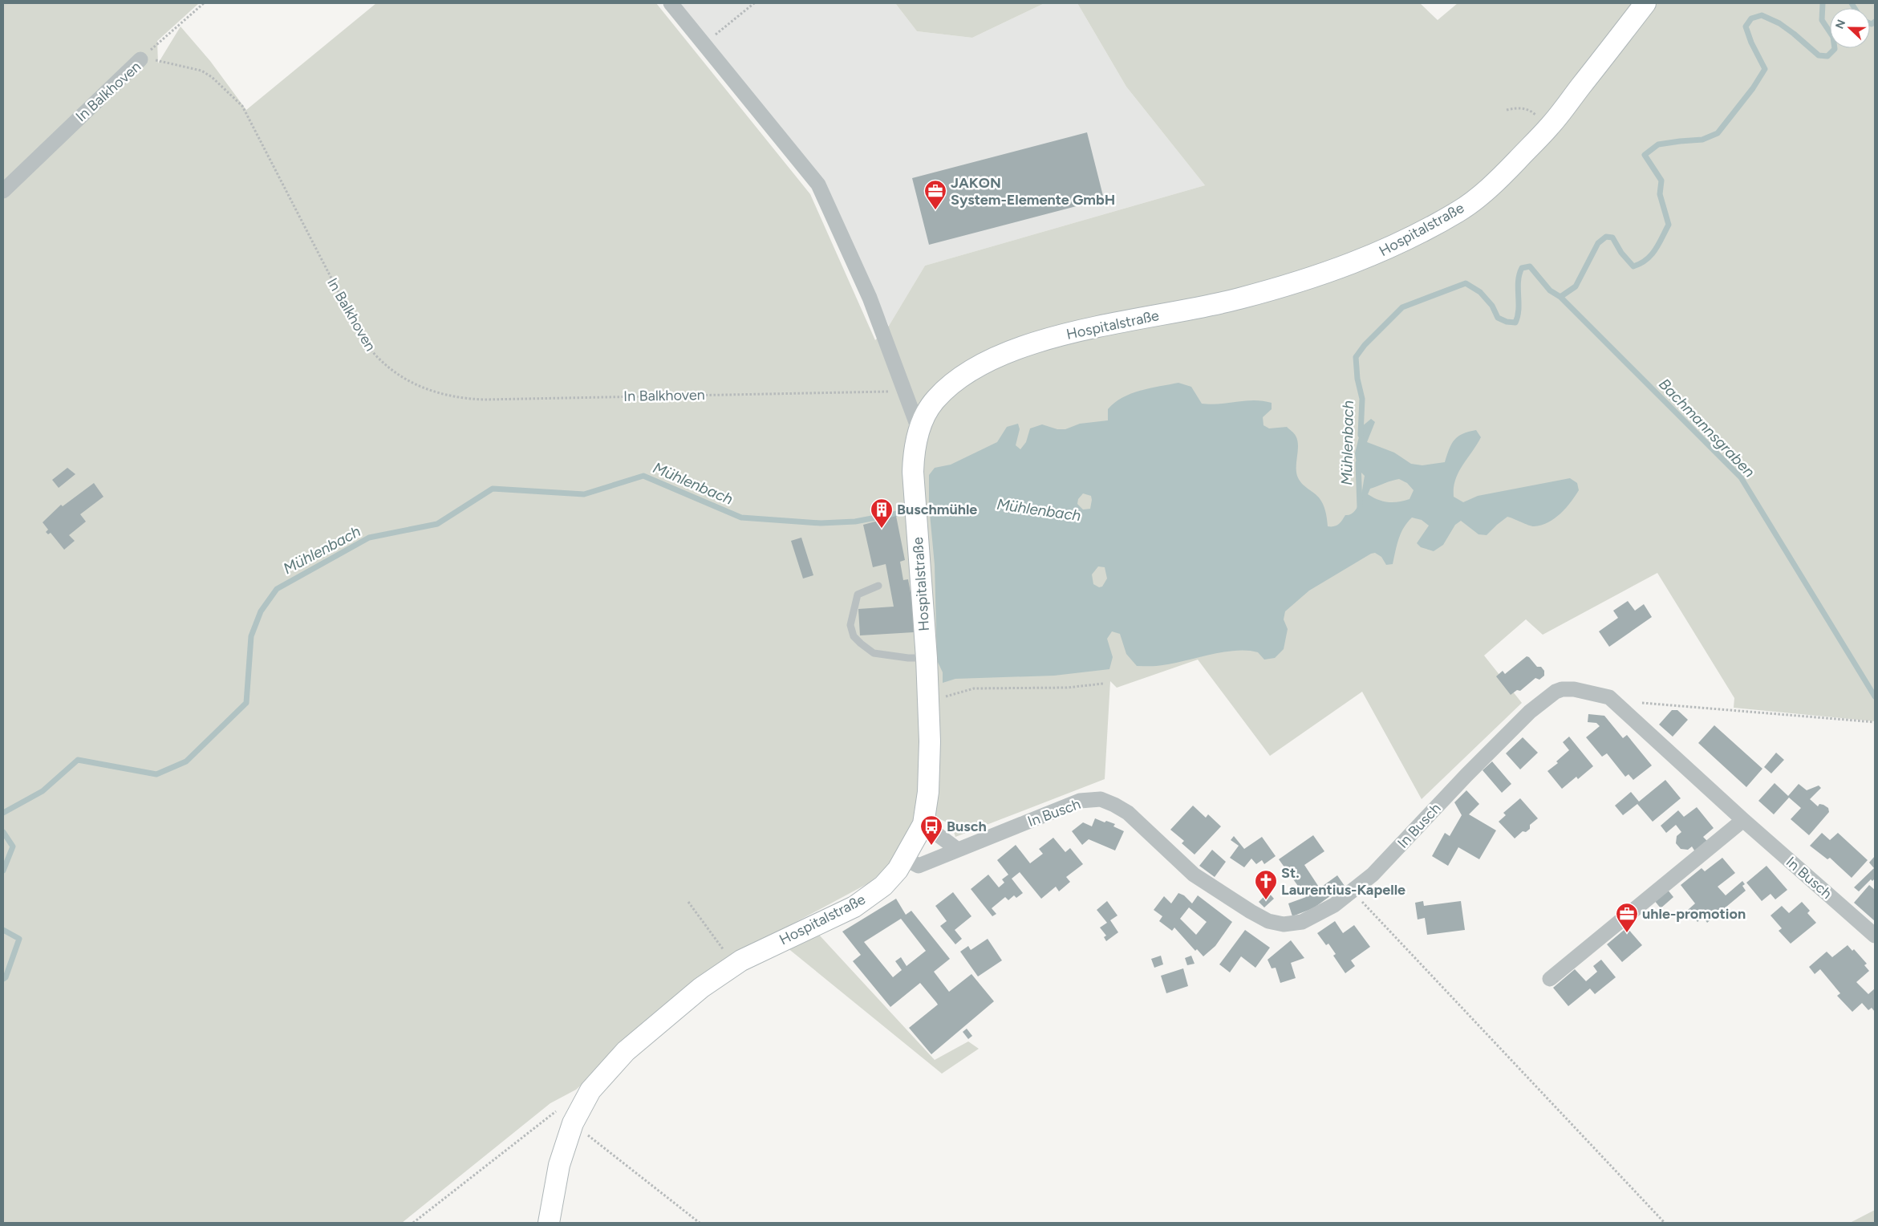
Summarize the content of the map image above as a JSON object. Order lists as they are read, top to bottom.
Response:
{
  "streets": {
    "street": ["In Balkhoven", "Hospitalstraße", "In Busch"]
  },
  "crossings": [
    ["Hospitalstraße", "In Busch"]
  ],
  "water": ["Bachmannsgraben", "Mühlenbach"],
  "places": {
    "office": ["JAKON System-Elemente GmbH", "uhle-promotion"],
    "building": ["Buschmühle"],
    "bus stop": ["Busch"],
    "church": ["St. Laurentius-Kapelle"]
  },
  "north": "left"
}
